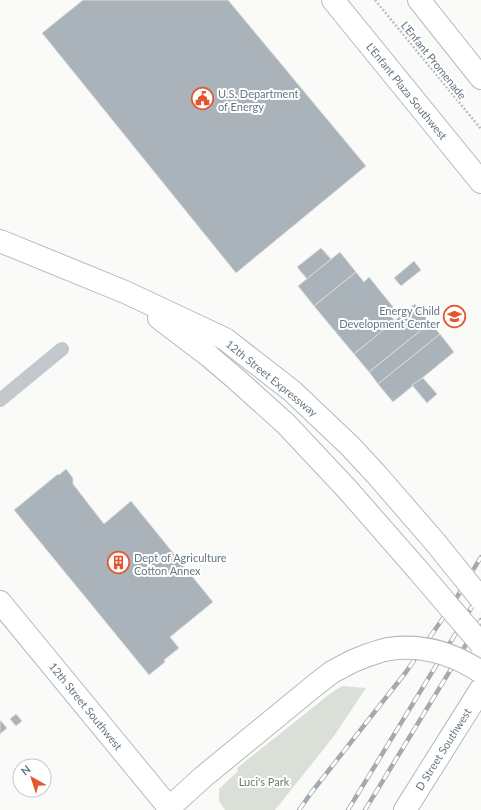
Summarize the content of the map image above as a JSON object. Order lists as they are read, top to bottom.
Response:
{
  "streets": {
    "main road": [
      "L'Enfant Plaza Southwest",
      "12th Street Expressway",
      "12th Street Southwest",
      "D Street Southwest"
    ],
    "path": ["L'Enfant Promenade"]
  },
  "parks": ["Luci's Park"],
  "places": {
    "public building": ["U.S. Department of Energy"],
    "school or university": ["Energy Child Development Center"],
    "building": ["Dept of Agriculture Cotton Annex"]
  },
  "north": "top left"
}
